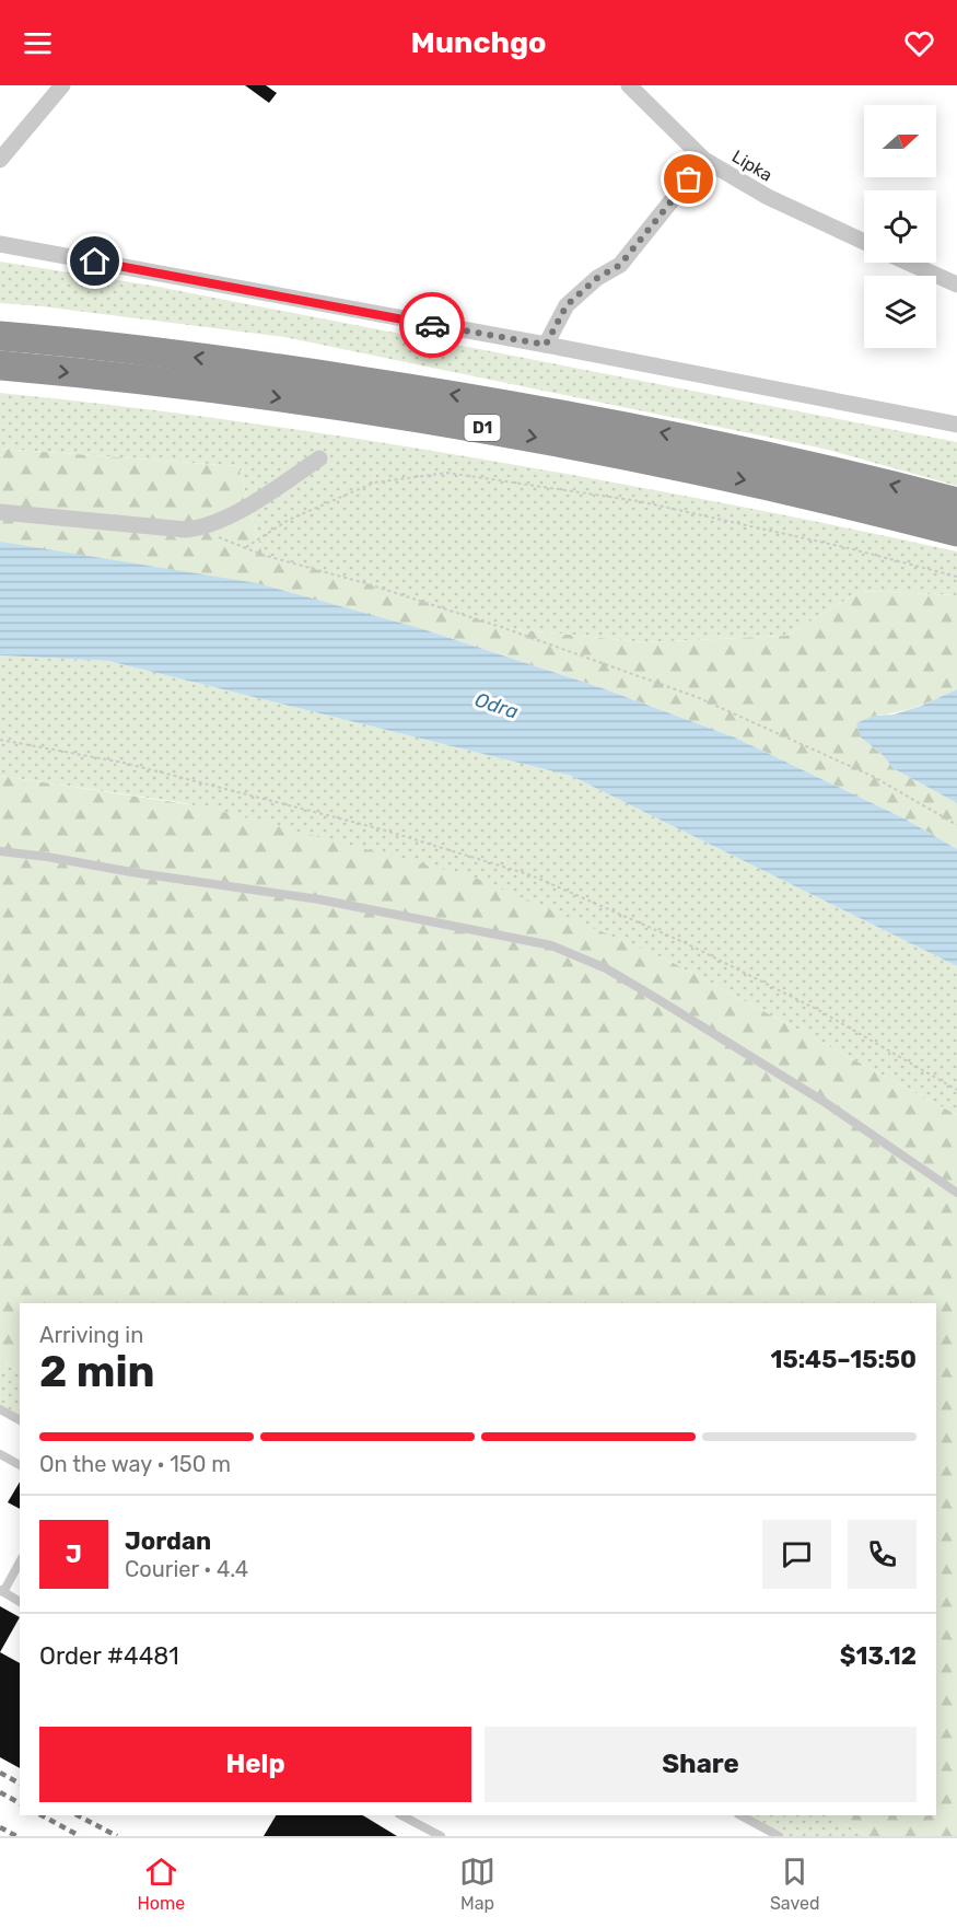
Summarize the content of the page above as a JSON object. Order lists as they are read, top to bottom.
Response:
{
  "streets": {
    "highway": ["D1"],
    "street": ["Lipka"]
  },
  "water": ["Odra"],
  "north": "right",
  "page": {
    "header": "Munchgo",
    "heading": ["2 min", "Arriving in", "15:45–15:50"],
    "panel": [
      "Jordan",
      "Courier · 4.4",
      "Order #4481",
      "$13.12"
    ],
    "bar": "On the way · 150 m",
    "round": "J",
    "buttons": ["Help", "Share"],
    "tabs": ["Home", "Map", "Saved"]
  }
}
